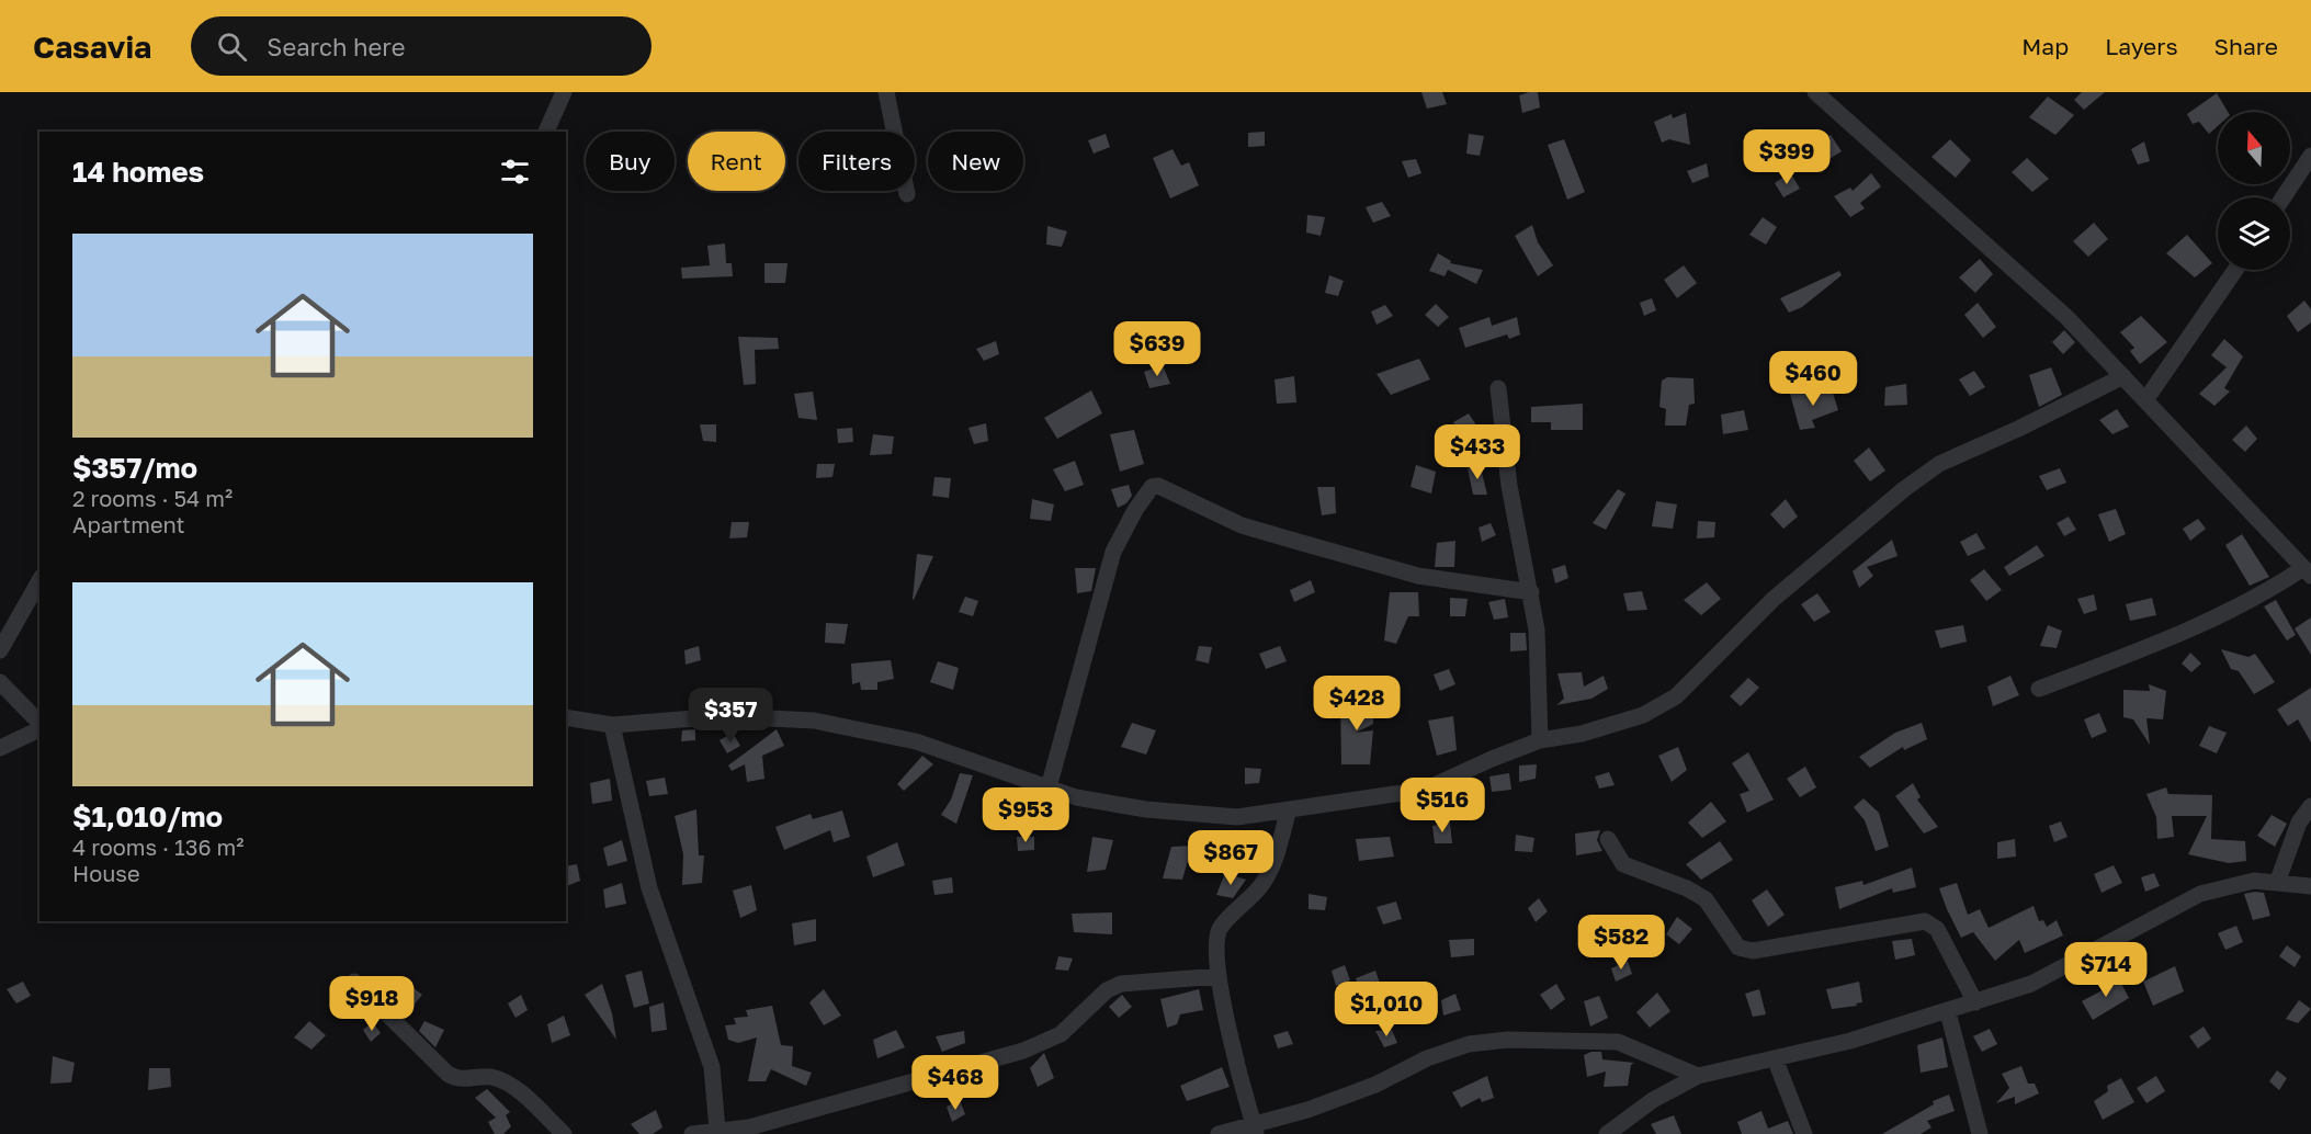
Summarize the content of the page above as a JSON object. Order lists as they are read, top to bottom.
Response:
{
  "north": "top",
  "page": {
    "header": "Casavia",
    "search": "Search here",
    "nav": ["Map", "Layers", "Share"],
    "price": [
      "$399",
      "$639",
      "$460",
      "$433",
      "$428",
      "$357",
      "$516",
      "$953",
      "$867",
      "$582",
      "$714",
      "$918",
      "$1,010",
      "$468"
    ],
    "chip": [
      "Buy",
      "Rent",
      "Filters",
      "New"
    ],
    "heading": "14 homes",
    "list": [
      {
        "name": "$357/mo",
        "note": "2 rooms · 54 m² · Apartment"
      },
      {
        "name": "$1,010/mo",
        "note": "4 rooms · 136 m² · House"
      }
    ]
  }
}
